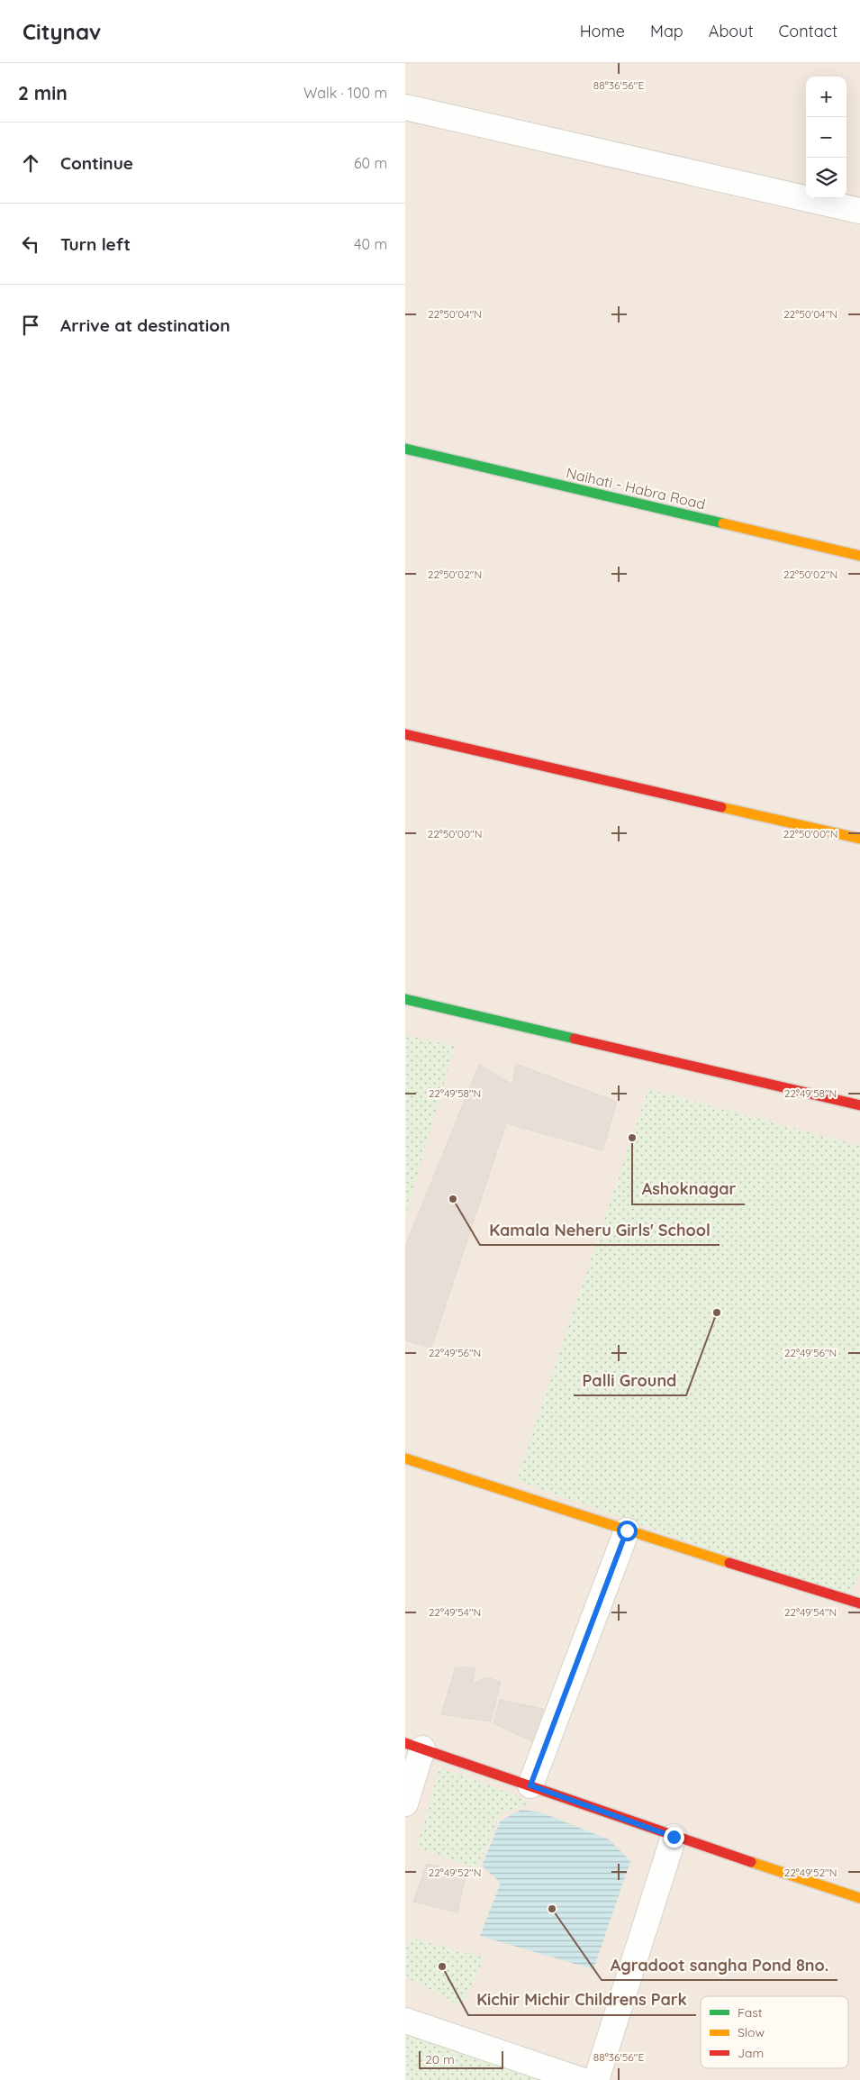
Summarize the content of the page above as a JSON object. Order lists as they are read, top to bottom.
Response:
{
  "streets": {
    "street": ["Naihati - Habra Road"]
  },
  "places": [
    "Ashoknagar",
    "Kamala Neheru Girls' School",
    "Palli Ground",
    "Agradoot sangha Pond 8no.",
    "Kichir Michir Childrens Park"
  ],
  "legend": ["Fast", "Slow", "Jam"],
  "scale_bar": "20 m",
  "page": {
    "header": "Citynav",
    "nav": [
      "Home",
      "Map",
      "About",
      "Contact"
    ],
    "heading": ["2 min", "Walk · 100 m"],
    "map_buttons": ["+", "−"],
    "list": [
      ["Continue", "60 m"],
      ["Turn left", "40 m"],
      "Arrive at destination"
    ],
    "scale": "20 m"
  },
  "coordinates": [
    "88°36'56\"E",
    "22°50'04\"N",
    "22°50'02\"N",
    "22°50'00\"N",
    "22°49'58\"N",
    "22°49'56\"N",
    "22°49'54\"N",
    "22°49'52\"N"
  ]
}
